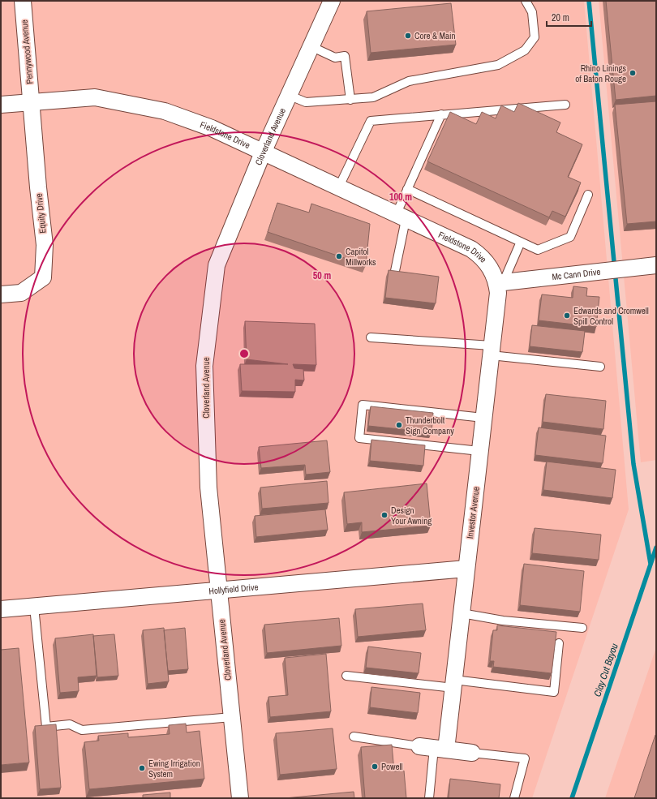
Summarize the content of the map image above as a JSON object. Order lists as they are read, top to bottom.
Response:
{
  "streets": {
    "street": [
      "Pennywood Avenue",
      "Fieldstone Drive",
      "Cloverland Avenue",
      "Equity Drive",
      "Mc Cann Drive",
      "Investor Avenue",
      "Hollyfield Drive"
    ]
  },
  "crossings": [
    ["Pennywood Avenue", "Fieldstone Drive"],
    ["Pennywood Avenue", "Equity Drive"],
    ["Fieldstone Drive", "Cloverland Avenue"],
    ["Fieldstone Drive", "Equity Drive"],
    ["Fieldstone Drive", "Mc Cann Drive"],
    ["Fieldstone Drive", "Investor Avenue"],
    ["Cloverland Avenue", "Hollyfield Drive"],
    ["Mc Cann Drive", "Investor Avenue"],
    ["Investor Avenue", "Hollyfield Drive"]
  ],
  "water": ["Clay Cut Bayou"],
  "places": [
    "Core & Main",
    "Rhino Linings of Baton Rouge",
    "Capitol Millworks",
    "Edwards and Cromwell Spill Control",
    "Thunderbolt Sign Company",
    "Design Your Awning",
    "Powell",
    "Ewing Irrigation System"
  ],
  "scale_bar": "20 m",
  "rings": ["100 m", "50 m"]
}
